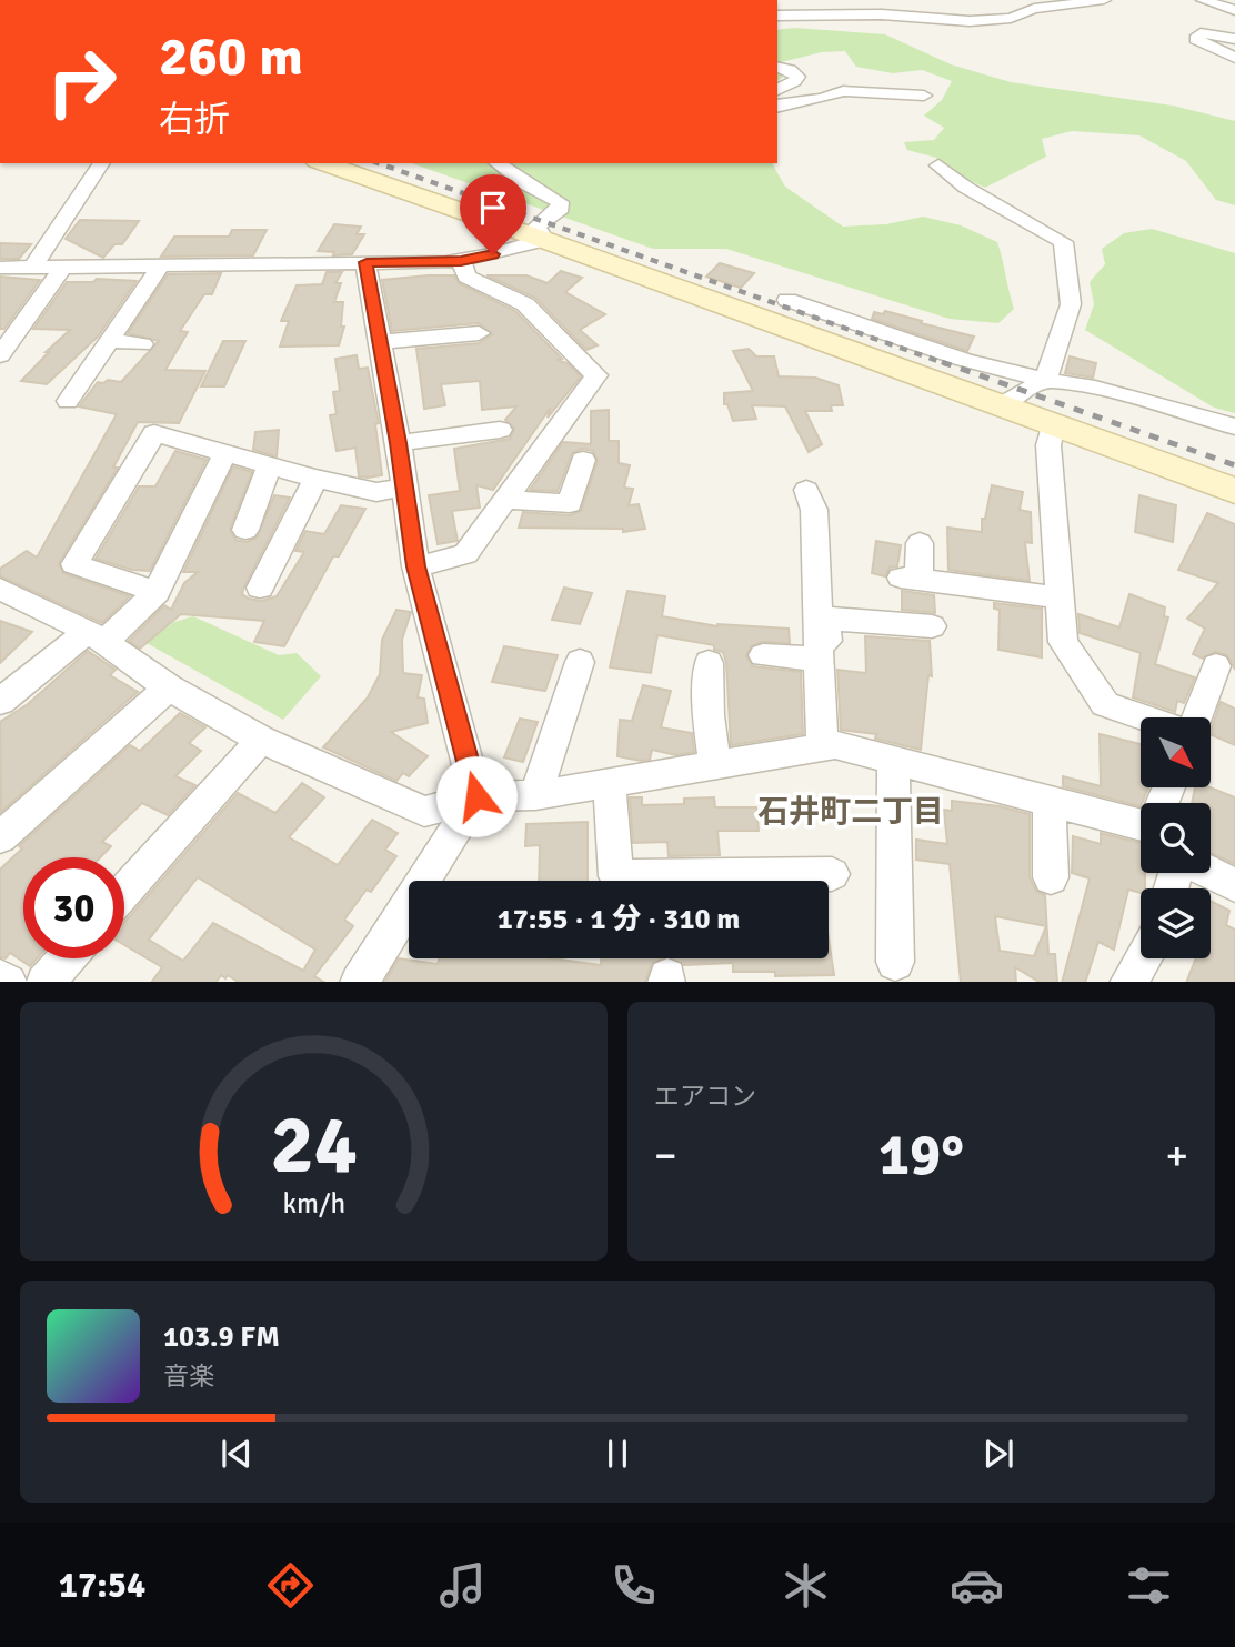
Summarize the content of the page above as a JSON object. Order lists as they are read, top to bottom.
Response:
{
  "districts": ["石井町二丁目"],
  "north": "bottom right",
  "page": {
    "turn": ["260 m", "右折"],
    "limit": "30",
    "trip": "17:55 · 1 分 · 310 m",
    "tile": "エアコン",
    "heat": ["−", "19°", "+"],
    "song": ["103.9 FM", "音楽"],
    "tabs": "17:54",
    "gauge": ["24", "km/h"]
  }
}
